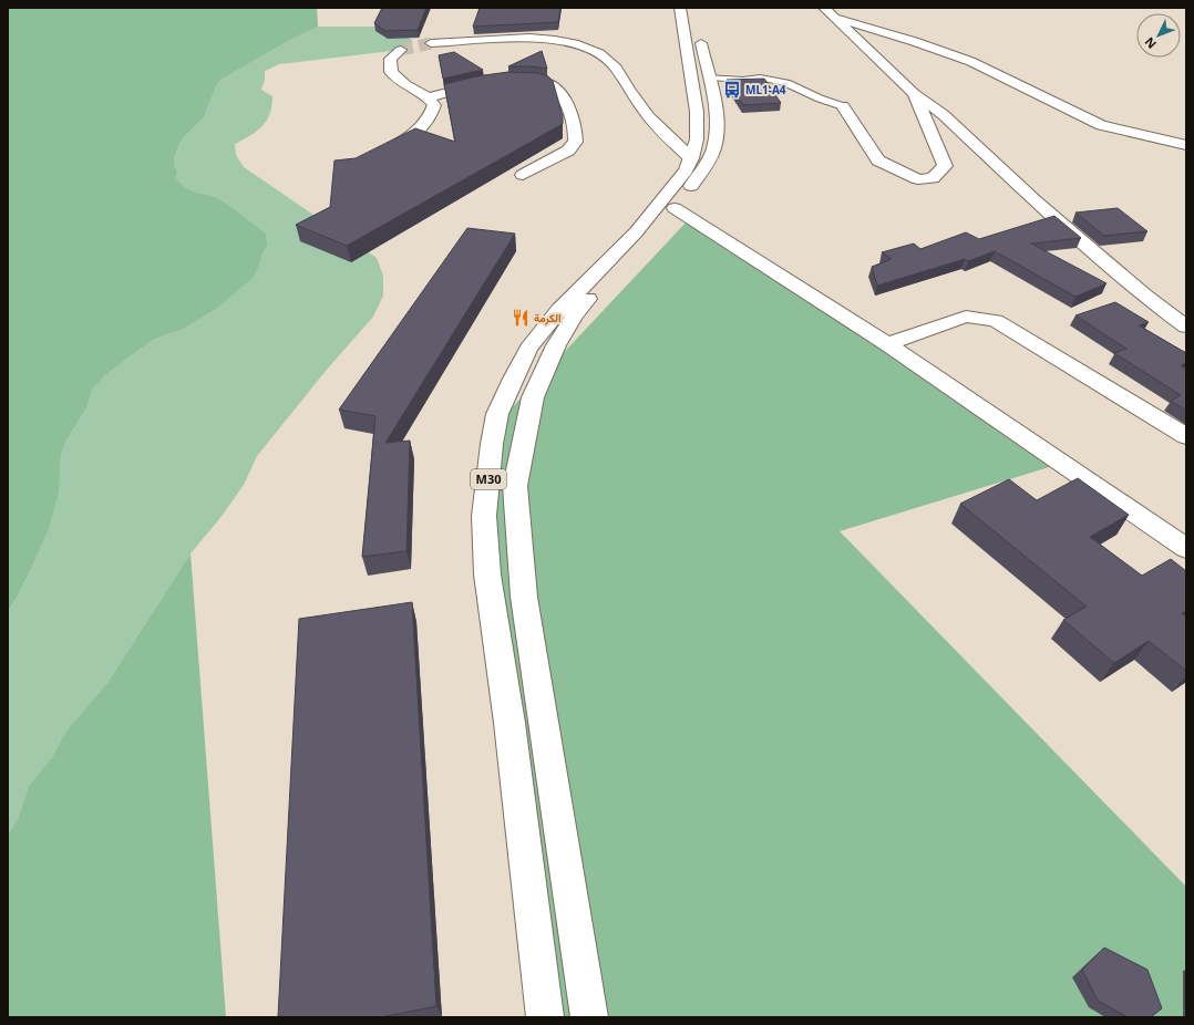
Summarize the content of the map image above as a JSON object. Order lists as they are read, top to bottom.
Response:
{
  "streets": {
    "main road": ["M30"]
  },
  "places": {
    "bus stop": ["ML1-A4"],
    "restaurant": ["الكرمة"]
  },
  "north": "bottom left"
}
